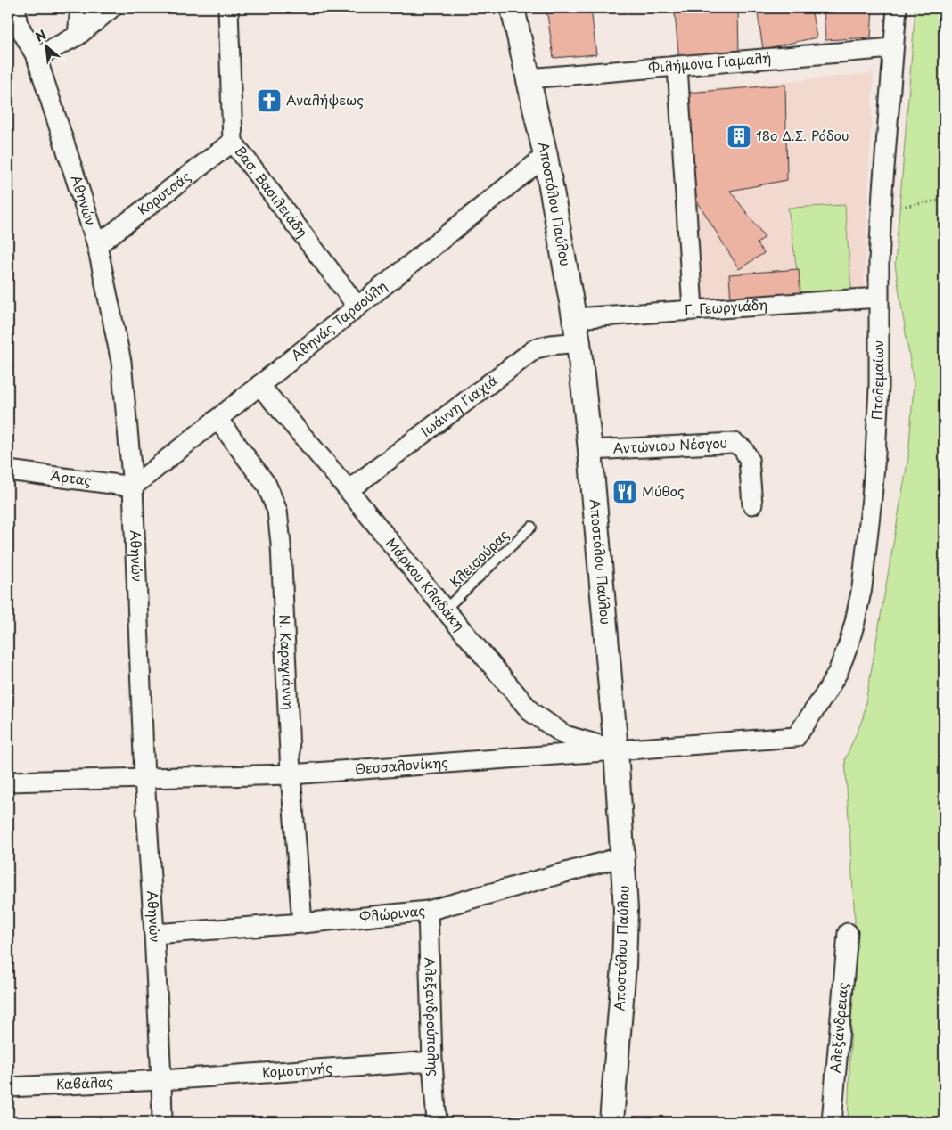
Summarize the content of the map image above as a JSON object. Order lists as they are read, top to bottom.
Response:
{
  "streets": {
    "street": [
      "Φιλήμονα Γιαμαλή",
      "Βασ. Βασιλειάδη",
      "Κορυτσάς",
      "Αθηνών",
      "Αποστόλου Παύλου",
      "Γ. Γεωργιάδη",
      "Αθηνάς Ταρσούλη",
      "Πτολεμαίων",
      "Ιωάννη Γιαχιά",
      "Αντώνιου Νέσγου",
      "Άρτας",
      "Μάρκου Κλαδάκη",
      "Ν. Καραγιάννη",
      "Θεσσαλονίκης",
      "Φλώρινας",
      "Αλεξανδρούπολης",
      "Αλεξάνδρειας",
      "Κομοτηνής",
      "Καβάλας"
    ],
    "lane": ["Κλεισούρας"]
  },
  "crossings": [
    ["Φιλήμονα Γιαμαλή", "Αποστόλου Παύλου"],
    ["Φιλήμονα Γιαμαλή", "Πτολεμαίων"],
    ["Βασ. Βασιλειάδη", "Κορυτσάς"],
    ["Βασ. Βασιλειάδη", "Αθηνάς Ταρσούλη"],
    ["Κορυτσάς", "Αθηνών"],
    ["Αθηνών", "Αθηνάς Ταρσούλη"],
    ["Αθηνών", "Άρτας"],
    ["Αθηνών", "Θεσσαλονίκης"],
    ["Αθηνών", "Φλώρινας"],
    ["Αθηνών", "Κομοτηνής"],
    ["Αθηνών", "Καβάλας"],
    ["Αποστόλου Παύλου", "Γ. Γεωργιάδη"],
    ["Αποστόλου Παύλου", "Αθηνάς Ταρσούλη"],
    ["Αποστόλου Παύλου", "Ιωάννη Γιαχιά"],
    ["Αποστόλου Παύλου", "Αντώνιου Νέσγου"],
    ["Αποστόλου Παύλου", "Μάρκου Κλαδάκη"],
    ["Αποστόλου Παύλου", "Θεσσαλονίκης"],
    ["Αποστόλου Παύλου", "Φλώρινας"],
    ["Γ. Γεωργιάδη", "Πτολεμαίων"],
    ["Αθηνάς Ταρσούλη", "Άρτας"],
    ["Αθηνάς Ταρσούλη", "Μάρκου Κλαδάκη"],
    ["Αθηνάς Ταρσούλη", "Ν. Καραγιάννη"],
    ["Πτολεμαίων", "Θεσσαλονίκης"],
    ["Ιωάννη Γιαχιά", "Μάρκου Κλαδάκη"],
    ["Κλεισούρας", "Μάρκου Κλαδάκη"],
    ["Μάρκου Κλαδάκη", "Θεσσαλονίκης"],
    ["Ν. Καραγιάννη", "Θεσσαλονίκης"],
    ["Ν. Καραγιάννη", "Φλώρινας"],
    ["Φλώρινας", "Αλεξανδρούπολης"],
    ["Αλεξανδρούπολης", "Κομοτηνής"],
    ["Κομοτηνής", "Καβάλας"]
  ],
  "places": {
    "church": ["Αναλήψεως"],
    "building": ["18ο Δ.Σ. Ρόδου"],
    "restaurant": ["Μύθος"]
  },
  "north": "top left"
}
